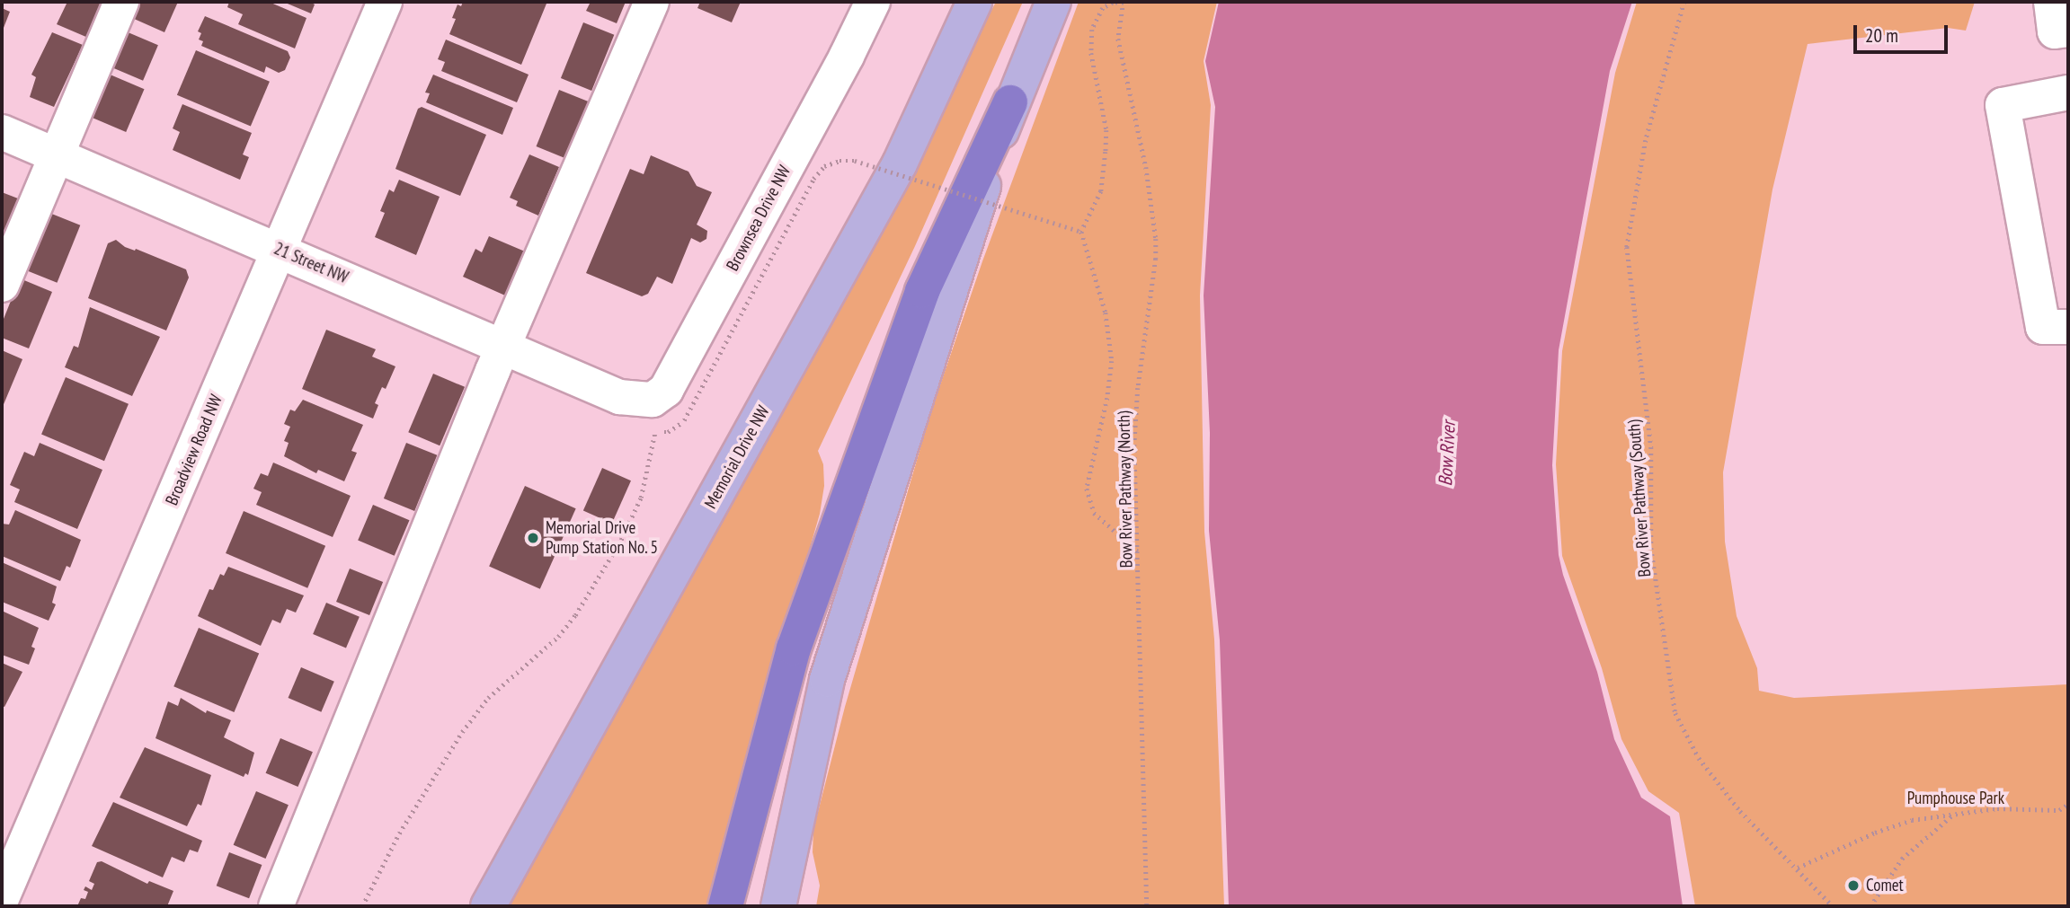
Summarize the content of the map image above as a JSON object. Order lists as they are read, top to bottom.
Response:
{
  "streets": {
    "main road": ["Memorial Drive NW"],
    "street": ["Brownsea Drive NW", "21 Street NW", "Broadview Road NW"],
    "path": ["Bow River Pathway (North)", "Bow River Pathway (South)"]
  },
  "crossings": [
    ["Brownsea Drive NW", "21 Street NW"],
    ["21 Street NW", "Broadview Road NW"]
  ],
  "water": ["Bow River"],
  "parks": ["Pumphouse Park"],
  "places": ["Memorial Drive Pump Station No. 5", "Comet"],
  "scale_bar": "20 m"
}
